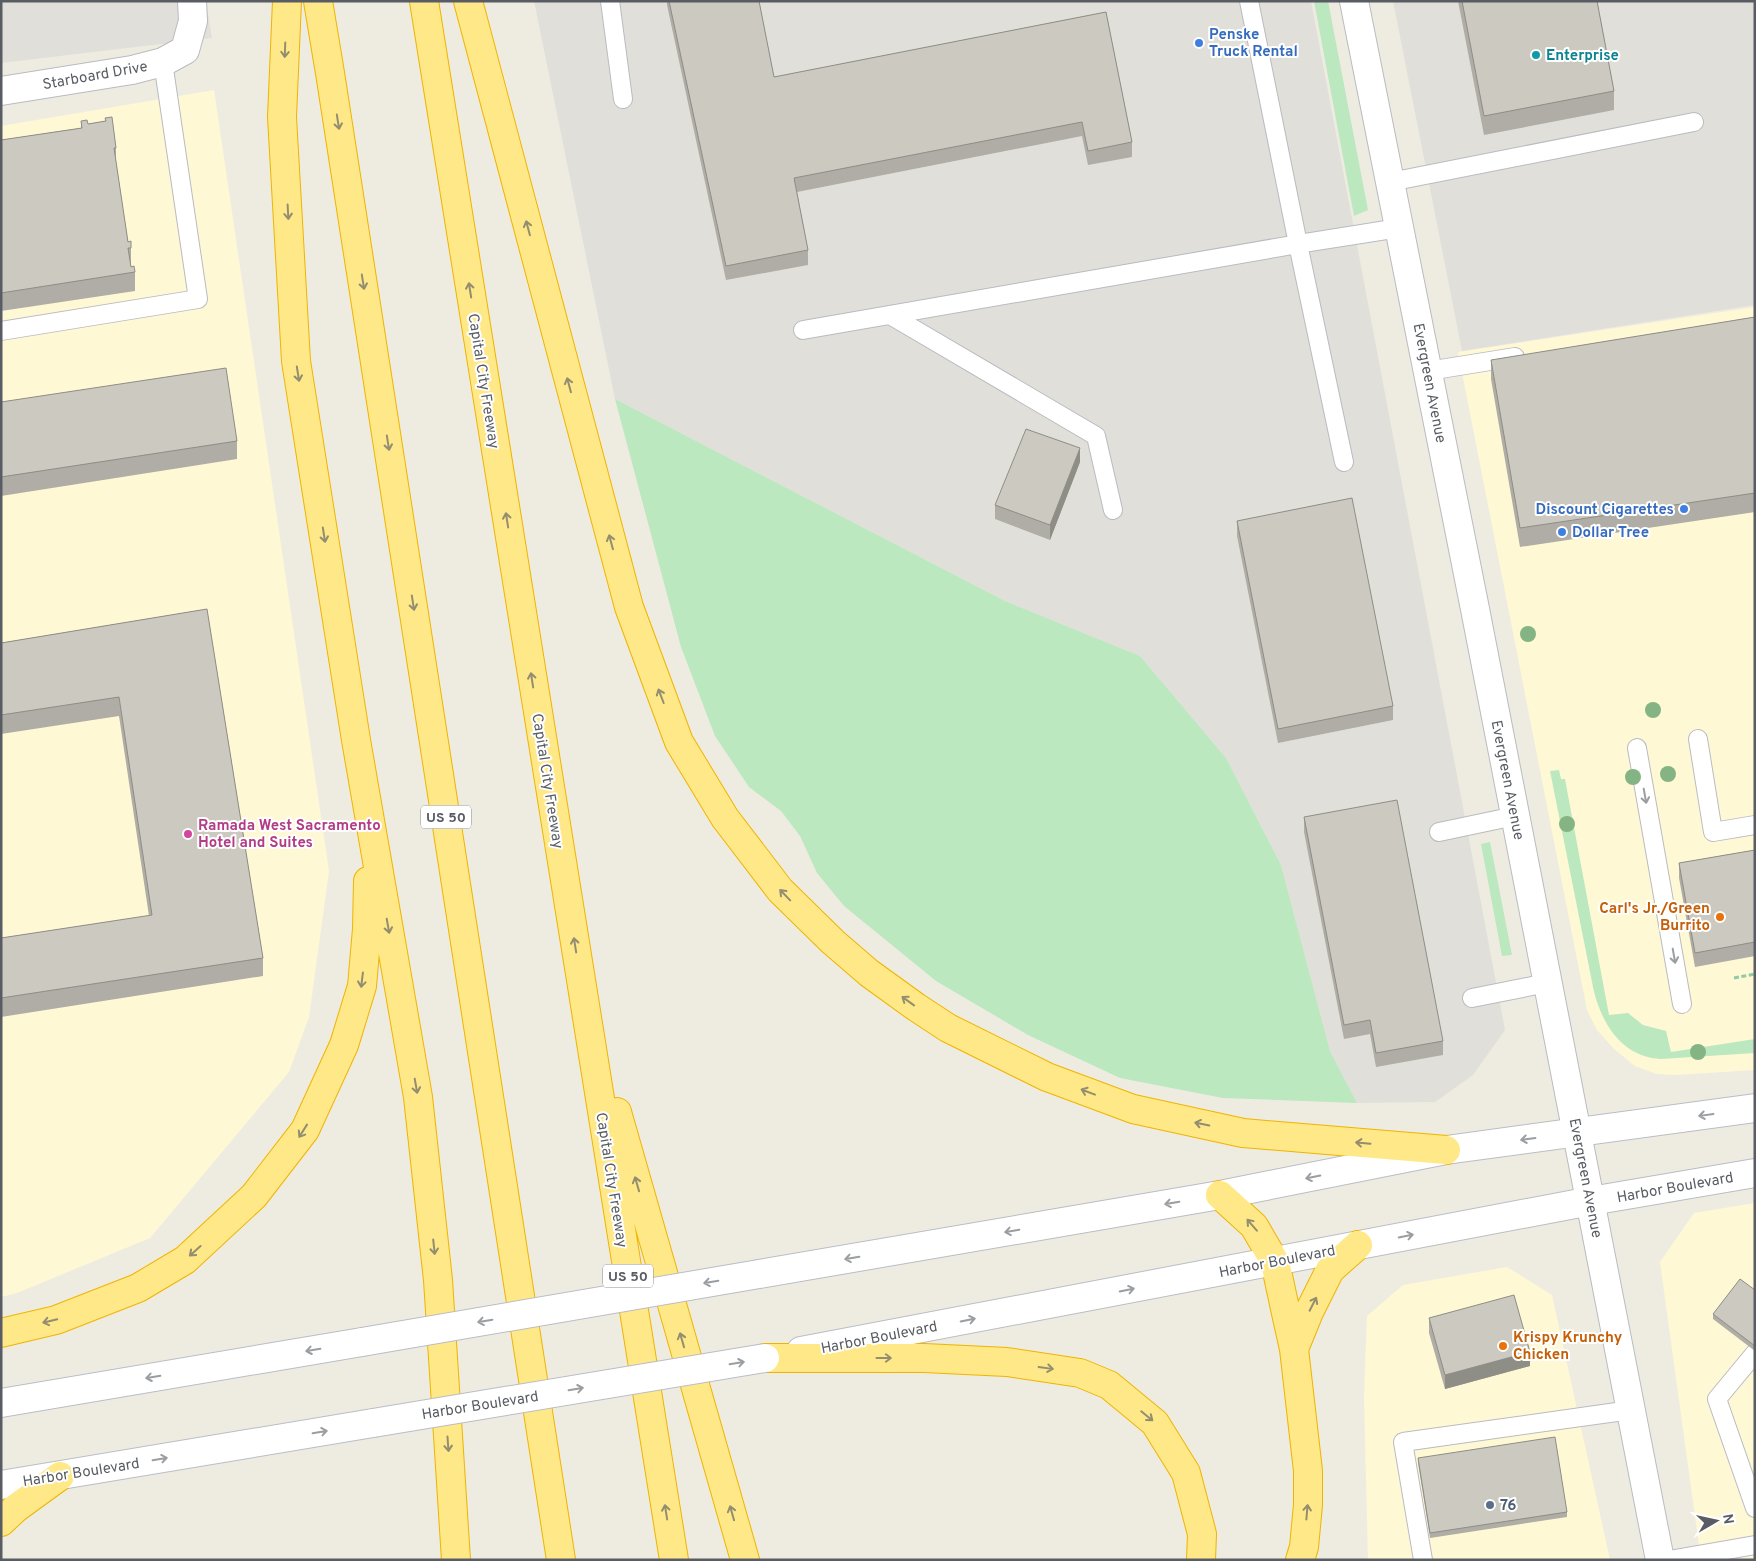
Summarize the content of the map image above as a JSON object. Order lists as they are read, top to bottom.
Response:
{
  "streets": {
    "highway": ["Capital City Freeway", "US 50"],
    "main road": ["Starboard Drive", "Evergreen Avenue", "Harbor Boulevard"]
  },
  "crossings": [
    ["Evergreen Avenue", "Harbor Boulevard"]
  ],
  "places": [
    "Penske Truck Rental",
    "Enterprise",
    "Discount Cigarettes",
    "Dollar Tree",
    "Ramada West Sacramento Hotel and Suites",
    "Carl's Jr./Green Burrito",
    "Krispy Krunchy Chicken",
    "76"
  ],
  "north": "right"
}
